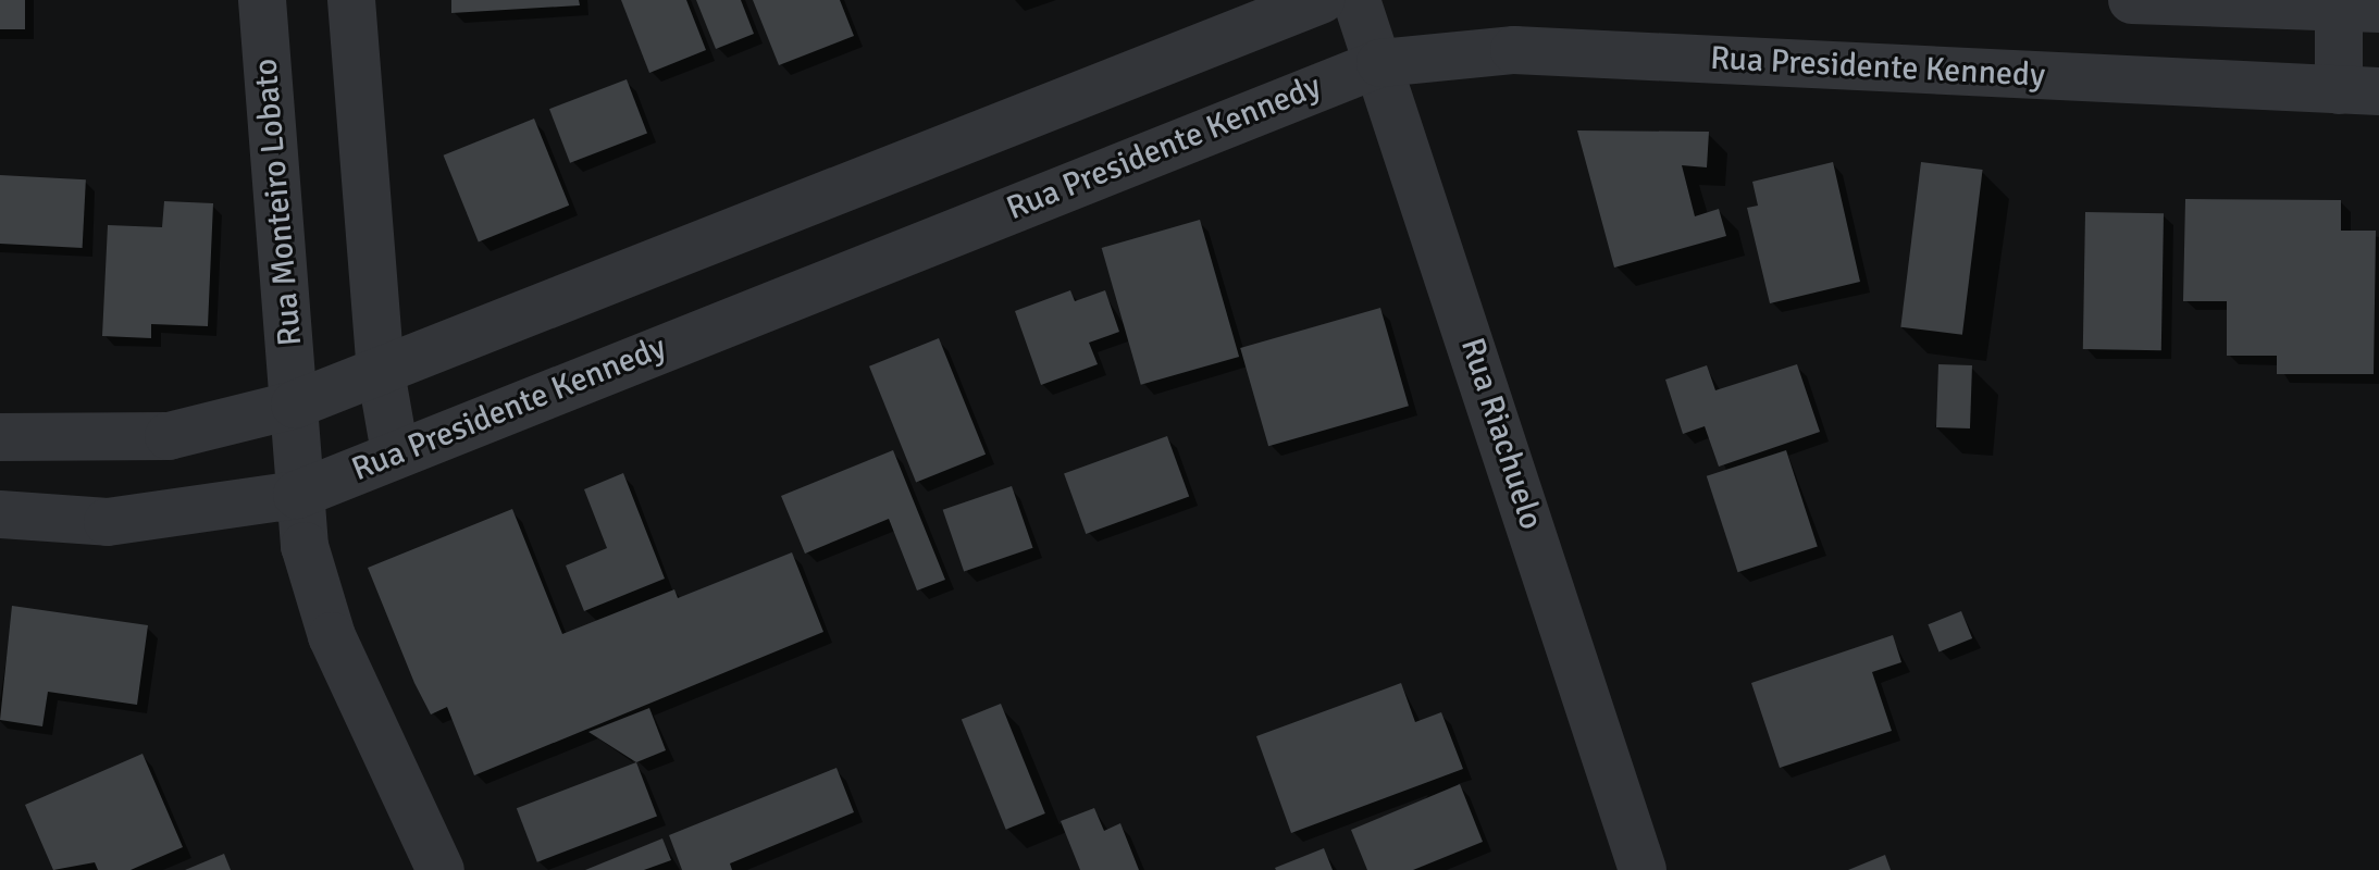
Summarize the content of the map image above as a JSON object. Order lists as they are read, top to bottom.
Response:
{
  "streets": {
    "street": ["Rua Presidente Kennedy", "Rua Monteiro Lobato", "Rua Riachuelo"]
  },
  "crossings": [
    ["Rua Presidente Kennedy", "Rua Monteiro Lobato"],
    ["Rua Presidente Kennedy", "Rua Riachuelo"]
  ]
}
